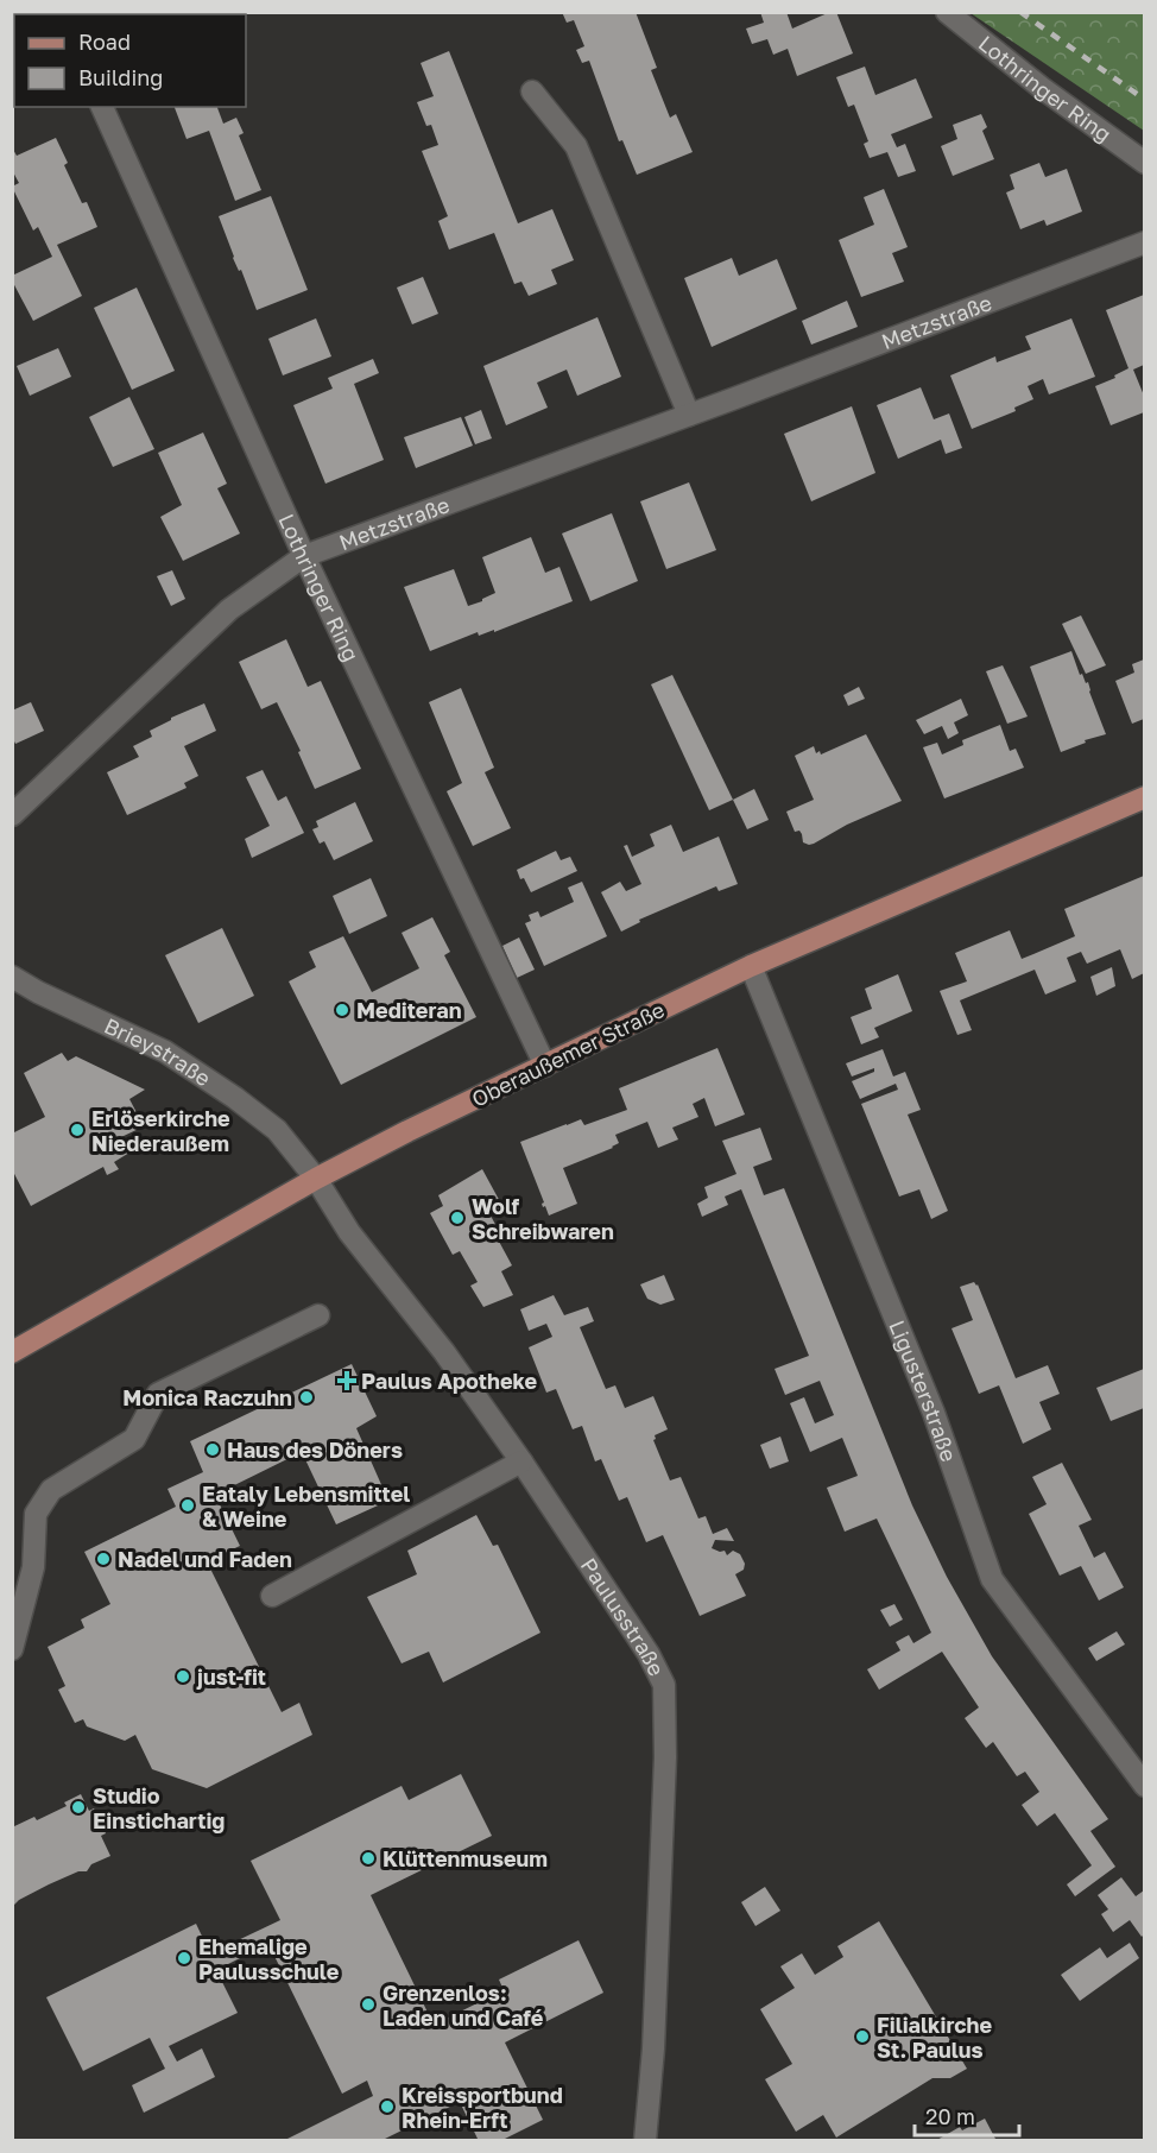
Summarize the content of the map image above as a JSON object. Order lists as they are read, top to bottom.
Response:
{
  "streets": {
    "main road": ["Oberaußemer Straße"],
    "street": [
      "Lothringer Ring",
      "Metzstraße",
      "Brieystraße",
      "Ligusterstraße",
      "Paulusstraße"
    ]
  },
  "crossings": [
    ["Lothringer Ring", "Metzstraße"],
    ["Lothringer Ring", "Oberaußemer Straße"],
    ["Brieystraße", "Oberaußemer Straße"],
    ["Brieystraße", "Paulusstraße"],
    ["Oberaußemer Straße", "Ligusterstraße"],
    ["Oberaußemer Straße", "Paulusstraße"]
  ],
  "places": {
    "other": [
      "Mediteran",
      "Erlöserkirche Niederaußem",
      "Wolf Schreibwaren",
      "Monica Raczuhn",
      "Haus des Döners",
      "Eataly Lebensmittel & Weine",
      "Nadel und Faden",
      "just-fit",
      "Studio Einstichartig",
      "Klüttenmuseum",
      "Ehemalige Paulusschule",
      "Grenzenlos: Laden und Café",
      "Filialkirche St. Paulus",
      "Kreissportbund Rhein-Erft"
    ],
    "health": ["Paulus Apotheke"]
  },
  "legend": ["Road", "Building"],
  "scale_bar": "20 m"
}
